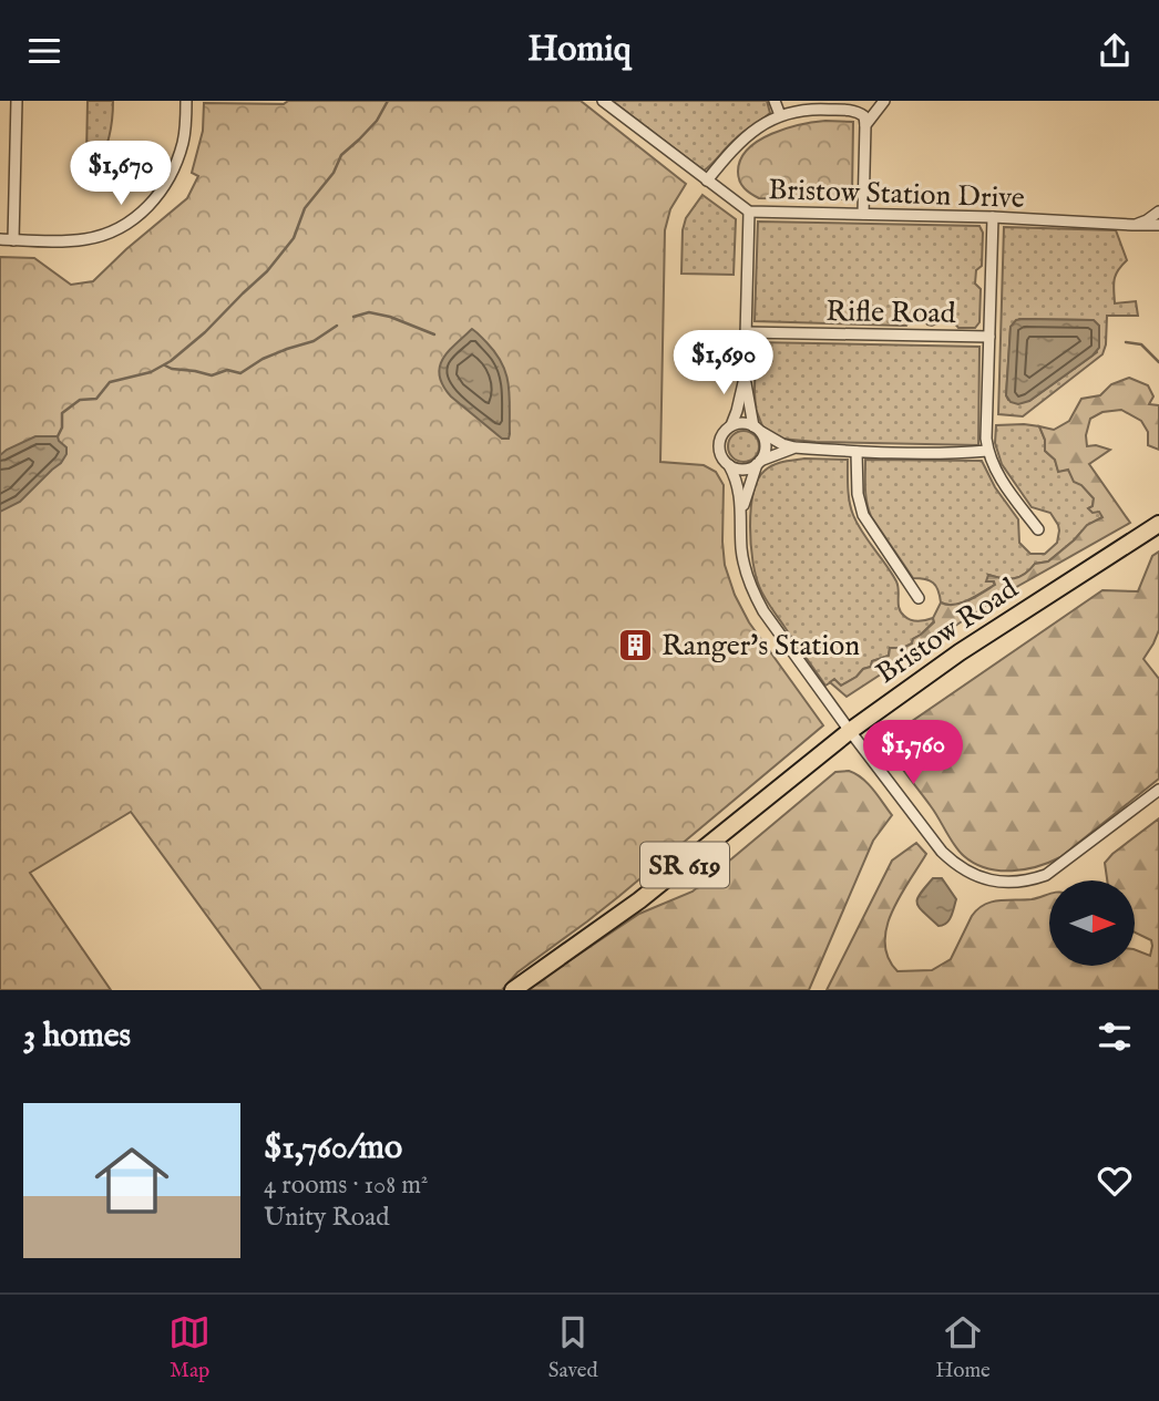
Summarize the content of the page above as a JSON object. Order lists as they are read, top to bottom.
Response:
{
  "streets": {
    "main road": ["Bristow Road", "SR 619"],
    "street": ["Bristow Station Drive", "Rifle Road"]
  },
  "places": {
    "building": ["Ranger's Station"]
  },
  "north": "right",
  "page": {
    "header": "Homiq",
    "price": ["$1,670", "$1,690", "$1,760"],
    "heading": "3 homes",
    "list": [
      {
        "name": "$1,760/mo",
        "note": "4 rooms · 108 m² · Unity Road"
      }
    ],
    "tabs": ["Map", "Saved", "Home"]
  }
}
